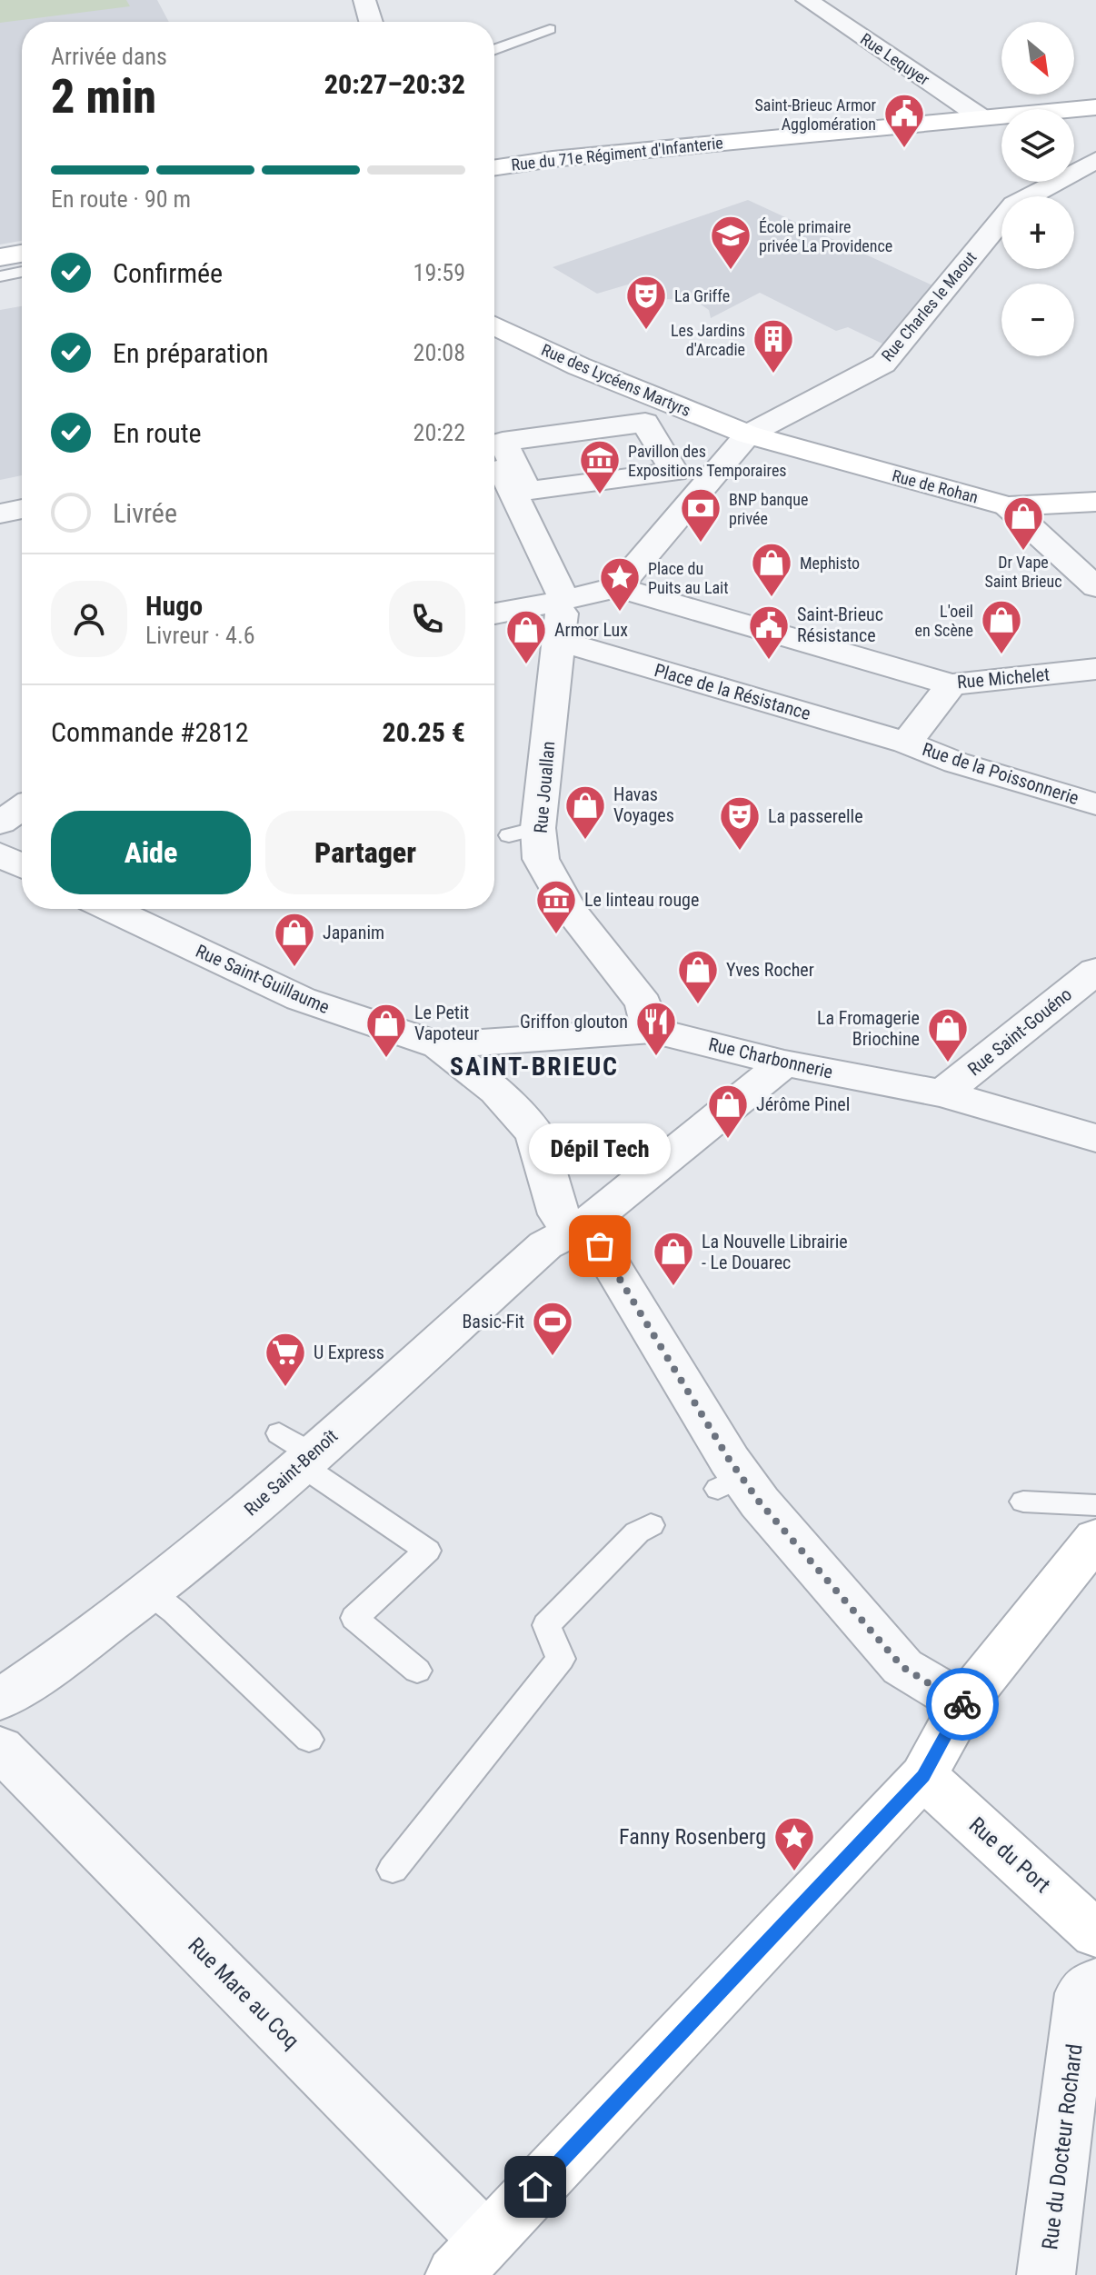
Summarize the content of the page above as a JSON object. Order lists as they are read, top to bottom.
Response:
{
  "streets": {
    "street": [
      "Rue Lequyer",
      "Rue du 71e Régiment d'Infanterie",
      "Rue Charles le Maout",
      "Rue des Lycéens Martyrs",
      "Rue de Rohan",
      "Rue Michelet",
      "Place de la Résistance",
      "Rue de la Poissonnerie",
      "Rue Jouallan",
      "Rue Saint-Guillaume",
      "Rue Saint-Gouéno",
      "Rue Charbonnerie",
      "Rue Saint-Benoît",
      "Rue du Port",
      "Rue Mare au Coq",
      "Rue du Docteur Rochard"
    ]
  },
  "crossings": [
    ["Rue Lequyer", "Rue du 71e Régiment d'Infanterie"],
    ["Rue Charles le Maout", "Rue des Lycéens Martyrs"],
    ["Rue Charles le Maout", "Rue de Rohan"],
    ["Rue des Lycéens Martyrs", "Rue de Rohan"],
    ["Place de la Résistance", "Rue de la Poissonnerie"],
    ["Place de la Résistance", "Rue Jouallan"],
    ["Rue Jouallan", "Rue Charbonnerie"],
    ["Rue Saint-Guillaume", "Rue Charbonnerie"],
    ["Rue Saint-Gouéno", "Rue Charbonnerie"],
    ["Rue Charbonnerie", "Rue Saint-Benoît"],
    ["Rue du Port", "Rue du Docteur Rochard"]
  ],
  "districts": ["SAINT-BRIEUC"],
  "places": {
    "public building": ["Saint-Brieuc Armor Agglomération", "Saint-Brieuc Résistance"],
    "school or university": ["École primaire privée La Providence"],
    "theatre": ["La Griffe", "La passerelle"],
    "building": ["Les Jardins d'Arcadie"],
    "museum": ["Pavillon des Expositions Temporaires", "Le linteau rouge"],
    "bank": ["BNP banque privée"],
    "shop": [
      "Dr Vape Saint Brieuc",
      "Mephisto",
      "L'oeil en Scène",
      "Armor Lux",
      "Havas Voyages",
      "Japanim",
      "Yves Rocher",
      "Le Petit Vapoteur",
      "La Fromagerie Briochine",
      "Jérôme Pinel",
      "La Nouvelle Librairie - Le Douarec"
    ],
    "place": ["Place du Puits au Lait", "Fanny Rosenberg"],
    "restaurant": ["Griffon glouton"],
    "other": ["Dépil Tech"],
    "sports": ["Basic-Fit"],
    "supermarket": ["U Express"]
  },
  "north": "bottom right",
  "page": {
    "map_buttons": ["+", "−"],
    "heading": ["2 min", "Arrivée dans", "20:27–20:32"],
    "panel": [
      "Hugo",
      "Livreur · 4.6",
      "Commande #2812",
      "20.25 €"
    ],
    "bar": "En route · 90 m",
    "list": [
      ["Confirmée", "19:59"],
      ["En préparation", "20:08"],
      ["En route", "20:22"],
      "Livrée"
    ],
    "buttons": ["Aide", "Partager"],
    "bubble": "Dépil Tech"
  }
}
